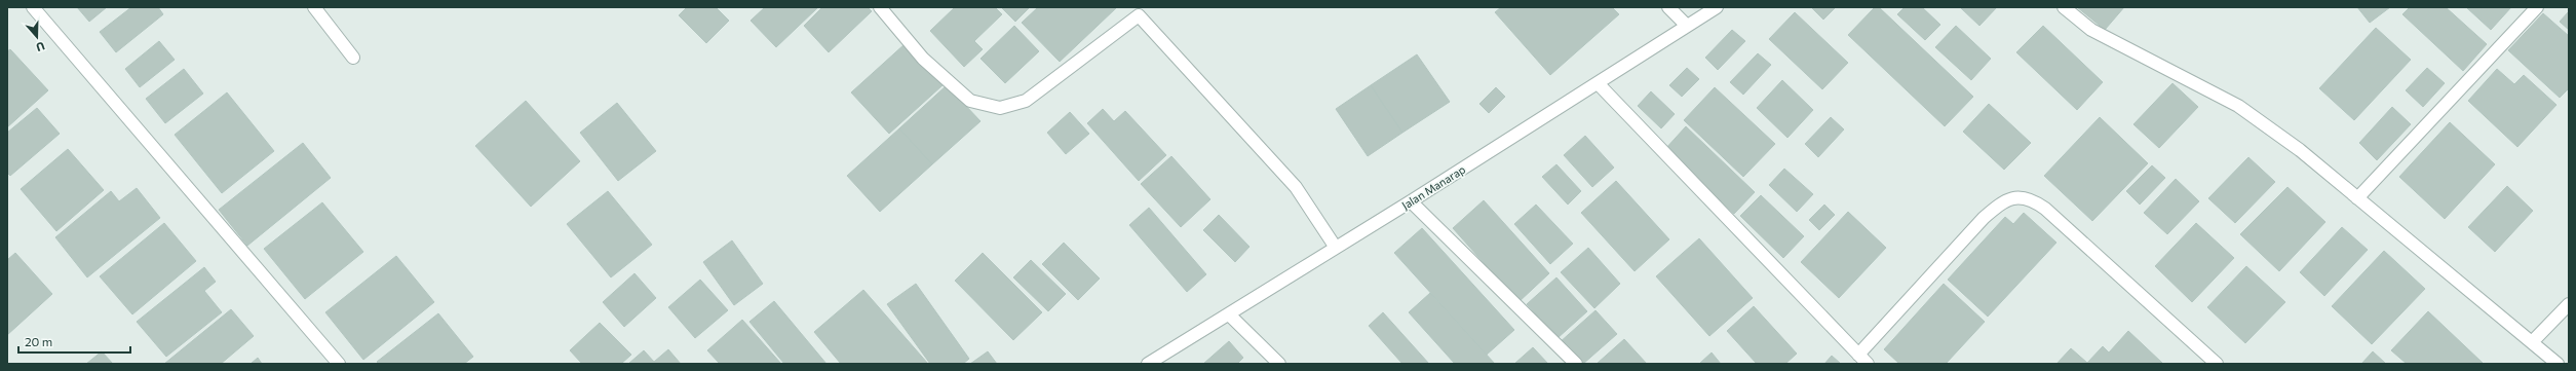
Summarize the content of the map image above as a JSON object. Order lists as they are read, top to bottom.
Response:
{
  "streets": {
    "street": ["Jalan Manarap"]
  },
  "scale_bar": "20 m",
  "north": "bottom"
}
